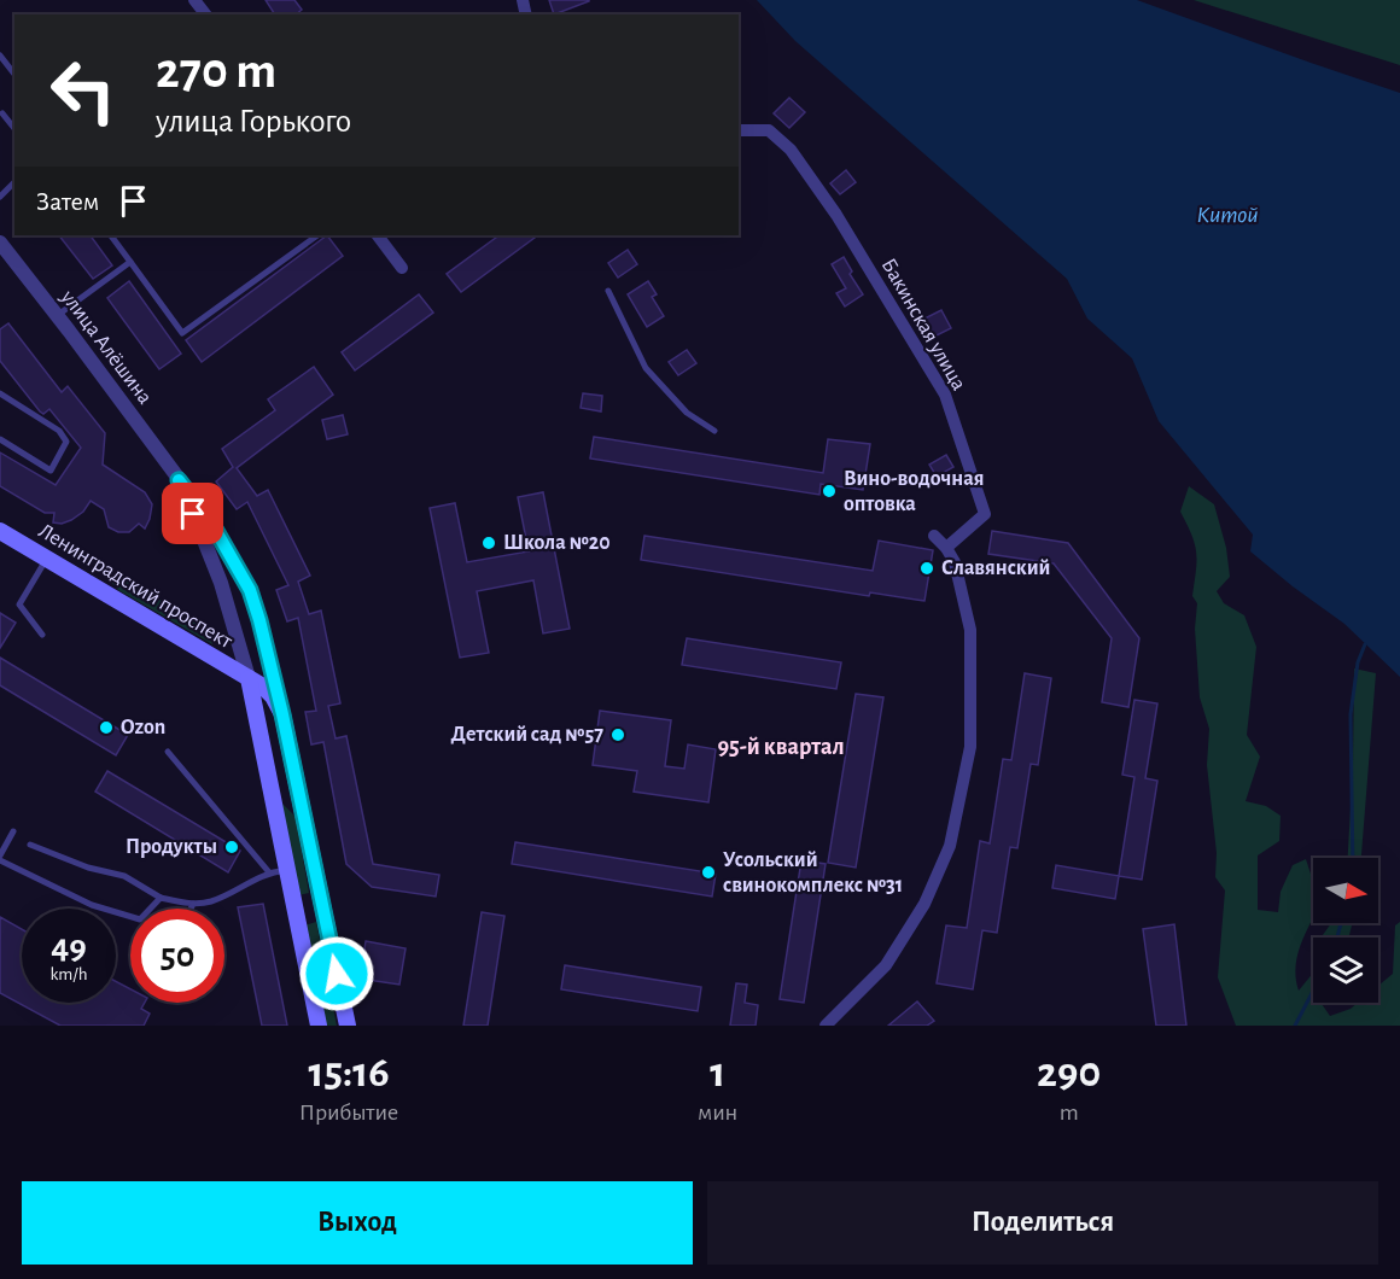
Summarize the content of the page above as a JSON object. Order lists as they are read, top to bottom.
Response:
{
  "streets": {
    "main road": ["Ленинградский проспект"],
    "street": ["Бакинская улица", "улица Алёшина"]
  },
  "districts": ["95-й квартал"],
  "water": ["Китой"],
  "places": [
    "Вино-водочная оптовка",
    "Школа №20",
    "Славянский",
    "Ozon",
    "Детский сад №57",
    "Продукты",
    "Усольский свинокомплекс №31"
  ],
  "north": "right",
  "page": {
    "turn": ["270 m", "улица Горького"],
    "then": "Затем",
    "speed": "49 km/h",
    "limit": "50",
    "eta": [
      "15:16",
      "Прибытие",
      "1",
      "мин",
      "290",
      "m"
    ],
    "buttons": ["Выход", "Поделиться"]
  }
}
